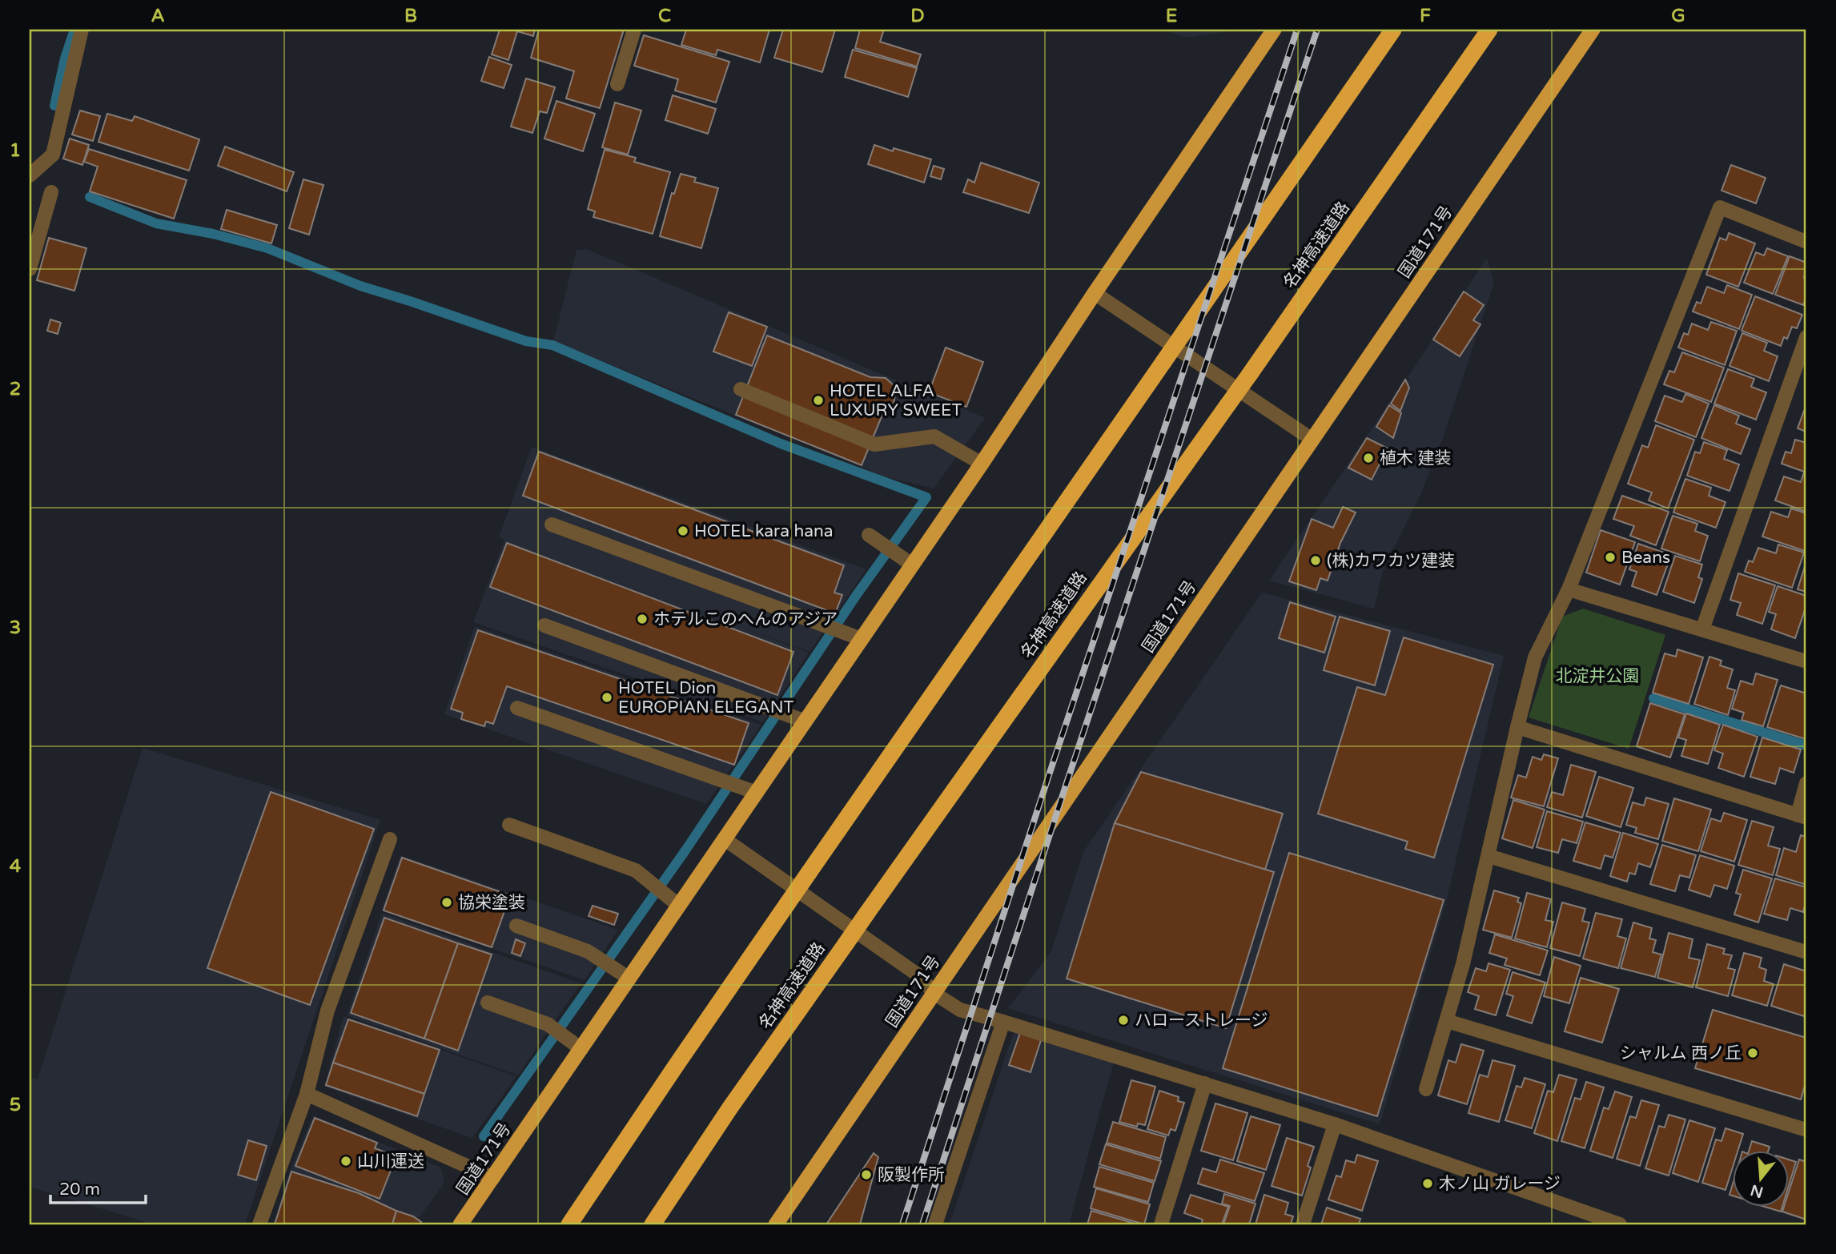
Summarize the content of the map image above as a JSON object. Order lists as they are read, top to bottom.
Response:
{
  "streets": {
    "highway": ["国道171号", "名神高速道路"]
  },
  "parks": ["北淀井公園"],
  "places": [
    "HOTEL ALFA LUXURY SWEET",
    "植木 建装",
    "HOTEL kara hana",
    "Beans",
    "(株)カワカツ建装",
    "ホテルこのへんのアジア",
    "HOTEL Dion EUROPIAN ELEGANT",
    "協栄塗装",
    "ハローストレージ",
    "シャルム 西ノ丘",
    "山川運送",
    "阪製作所",
    "木ノ山 ガレージ"
  ],
  "scale_bar": "20 m",
  "north": "bottom",
  "grid": {
    "columns": [
      "A",
      "B",
      "C",
      "D",
      "E",
      "F",
      "G"
    ],
    "rows": [
      "1",
      "2",
      "3",
      "4",
      "5"
    ]
  }
}
